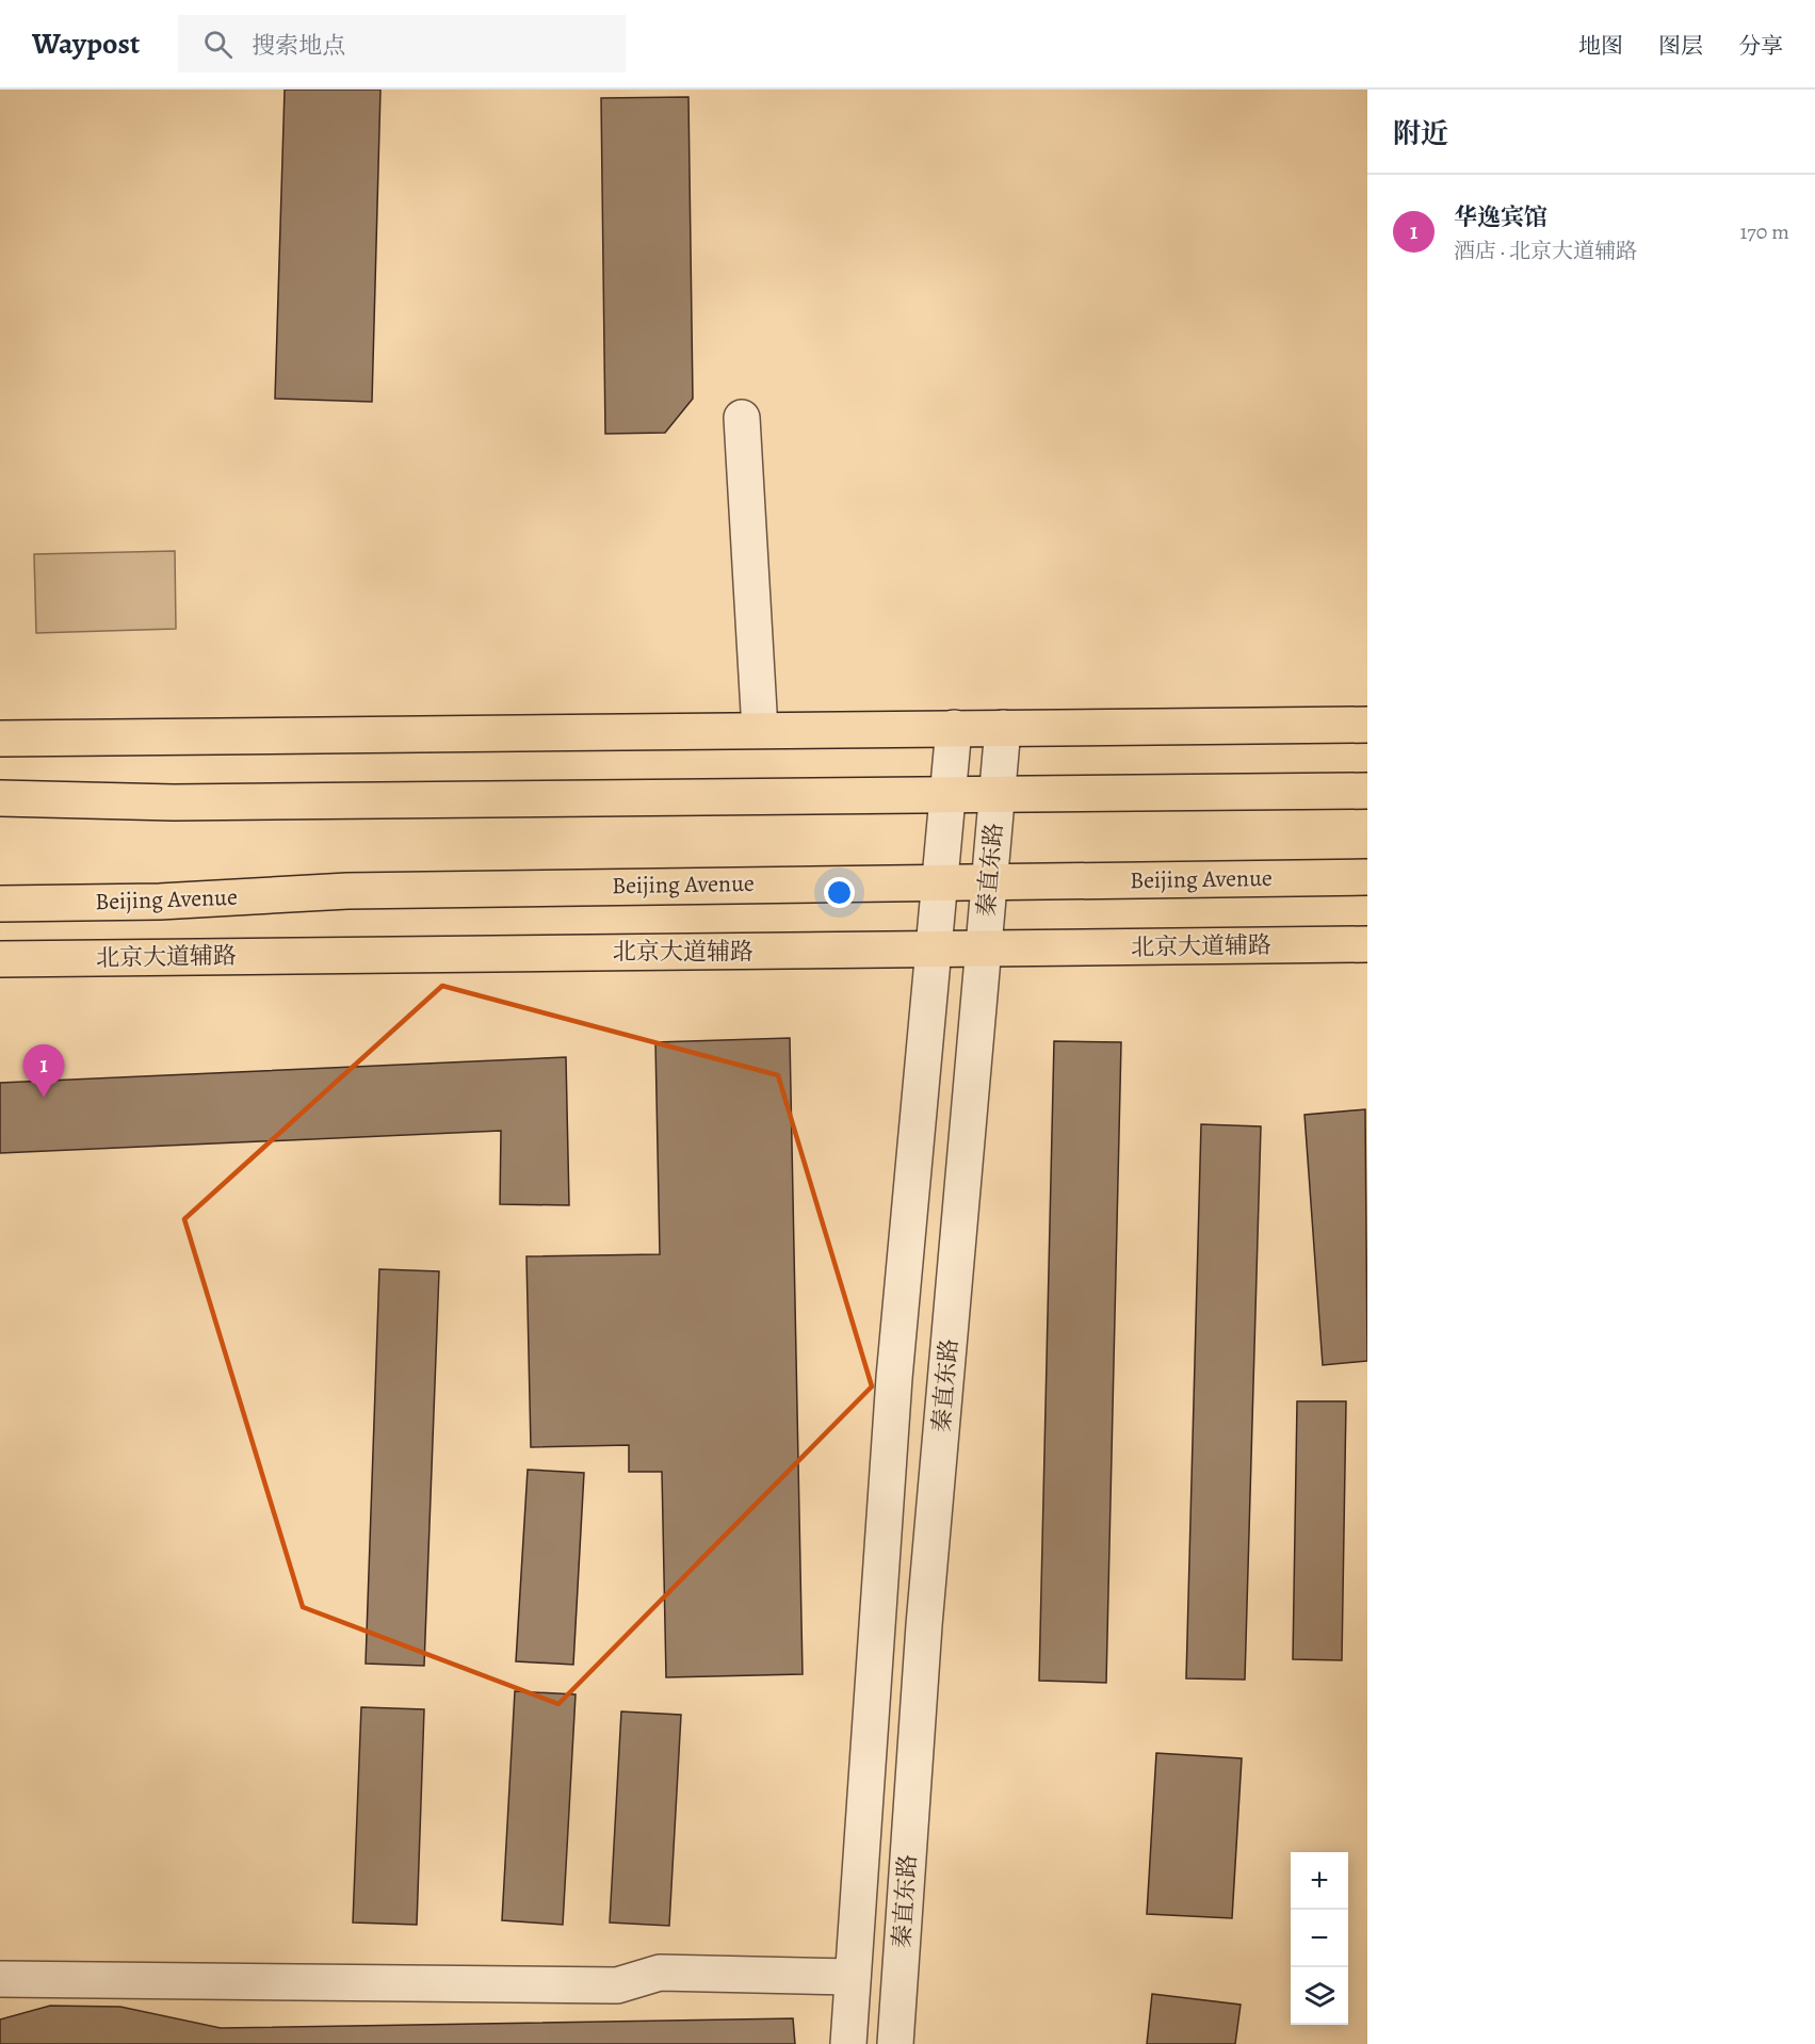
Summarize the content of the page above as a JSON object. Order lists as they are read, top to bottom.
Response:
{
  "streets": {
    "main road": ["Beijing Avenue", "北京大道辅路"],
    "street": ["秦直东路"]
  },
  "crossings": [
    ["秦直东路", "Beijing Avenue"],
    ["秦直东路", "北京大道辅路"]
  ],
  "page": {
    "header": "Waypost",
    "search": "搜索地点",
    "nav": ["地图", "图层", "分享"],
    "heading": "附近",
    "list": [
      {
        "mark": "1",
        "name": "华逸宾馆",
        "note": "酒店 · 北京大道辅路",
        "value": "170 m"
      }
    ],
    "pins": "1",
    "map_buttons": ["+", "−"]
  }
}
